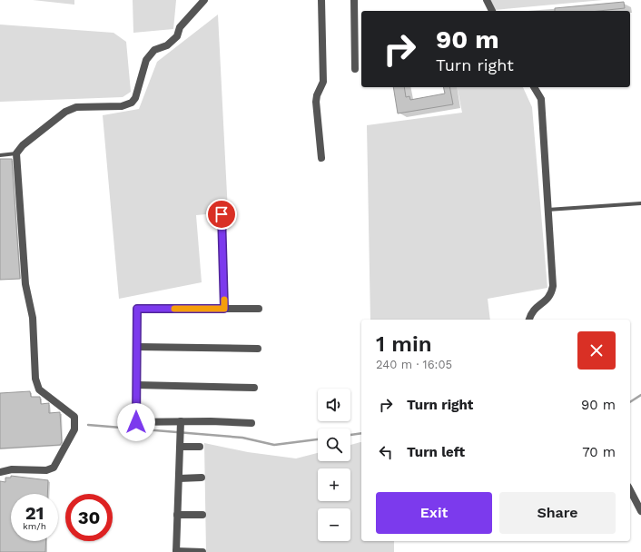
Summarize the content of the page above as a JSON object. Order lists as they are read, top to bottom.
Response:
{
  "page": {
    "turn": ["90 m", "Turn right"],
    "heading": ["1 min", "240 m · 16:05"],
    "list": [
      {
        "name": "Turn right",
        "value": "90 m"
      },
      {
        "name": "Turn left",
        "value": "70 m"
      }
    ],
    "map_buttons": ["+", "−"],
    "buttons": ["Exit", "Share"],
    "speed": "21 km/h",
    "limit": "30"
  }
}
